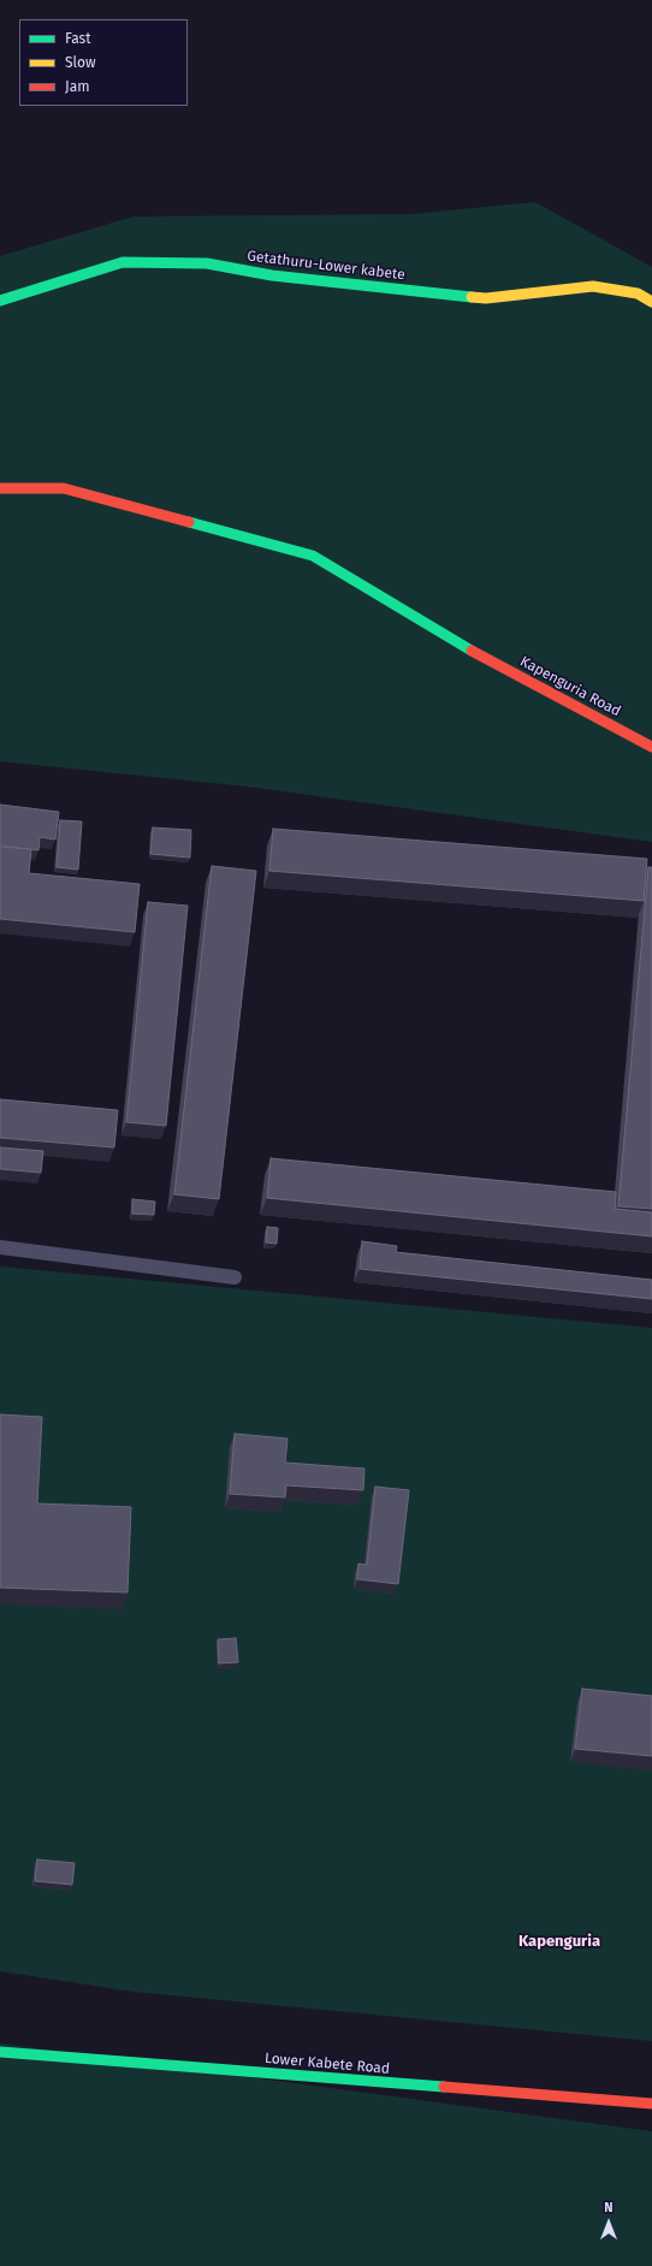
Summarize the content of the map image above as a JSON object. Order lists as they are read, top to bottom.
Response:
{
  "streets": {
    "street": ["Getathuru-Lower kabete", "Kapenguria Road", "Lower Kabete Road"]
  },
  "districts": ["Kapenguria"],
  "legend": ["Fast", "Slow", "Jam"],
  "north": "top"
}
